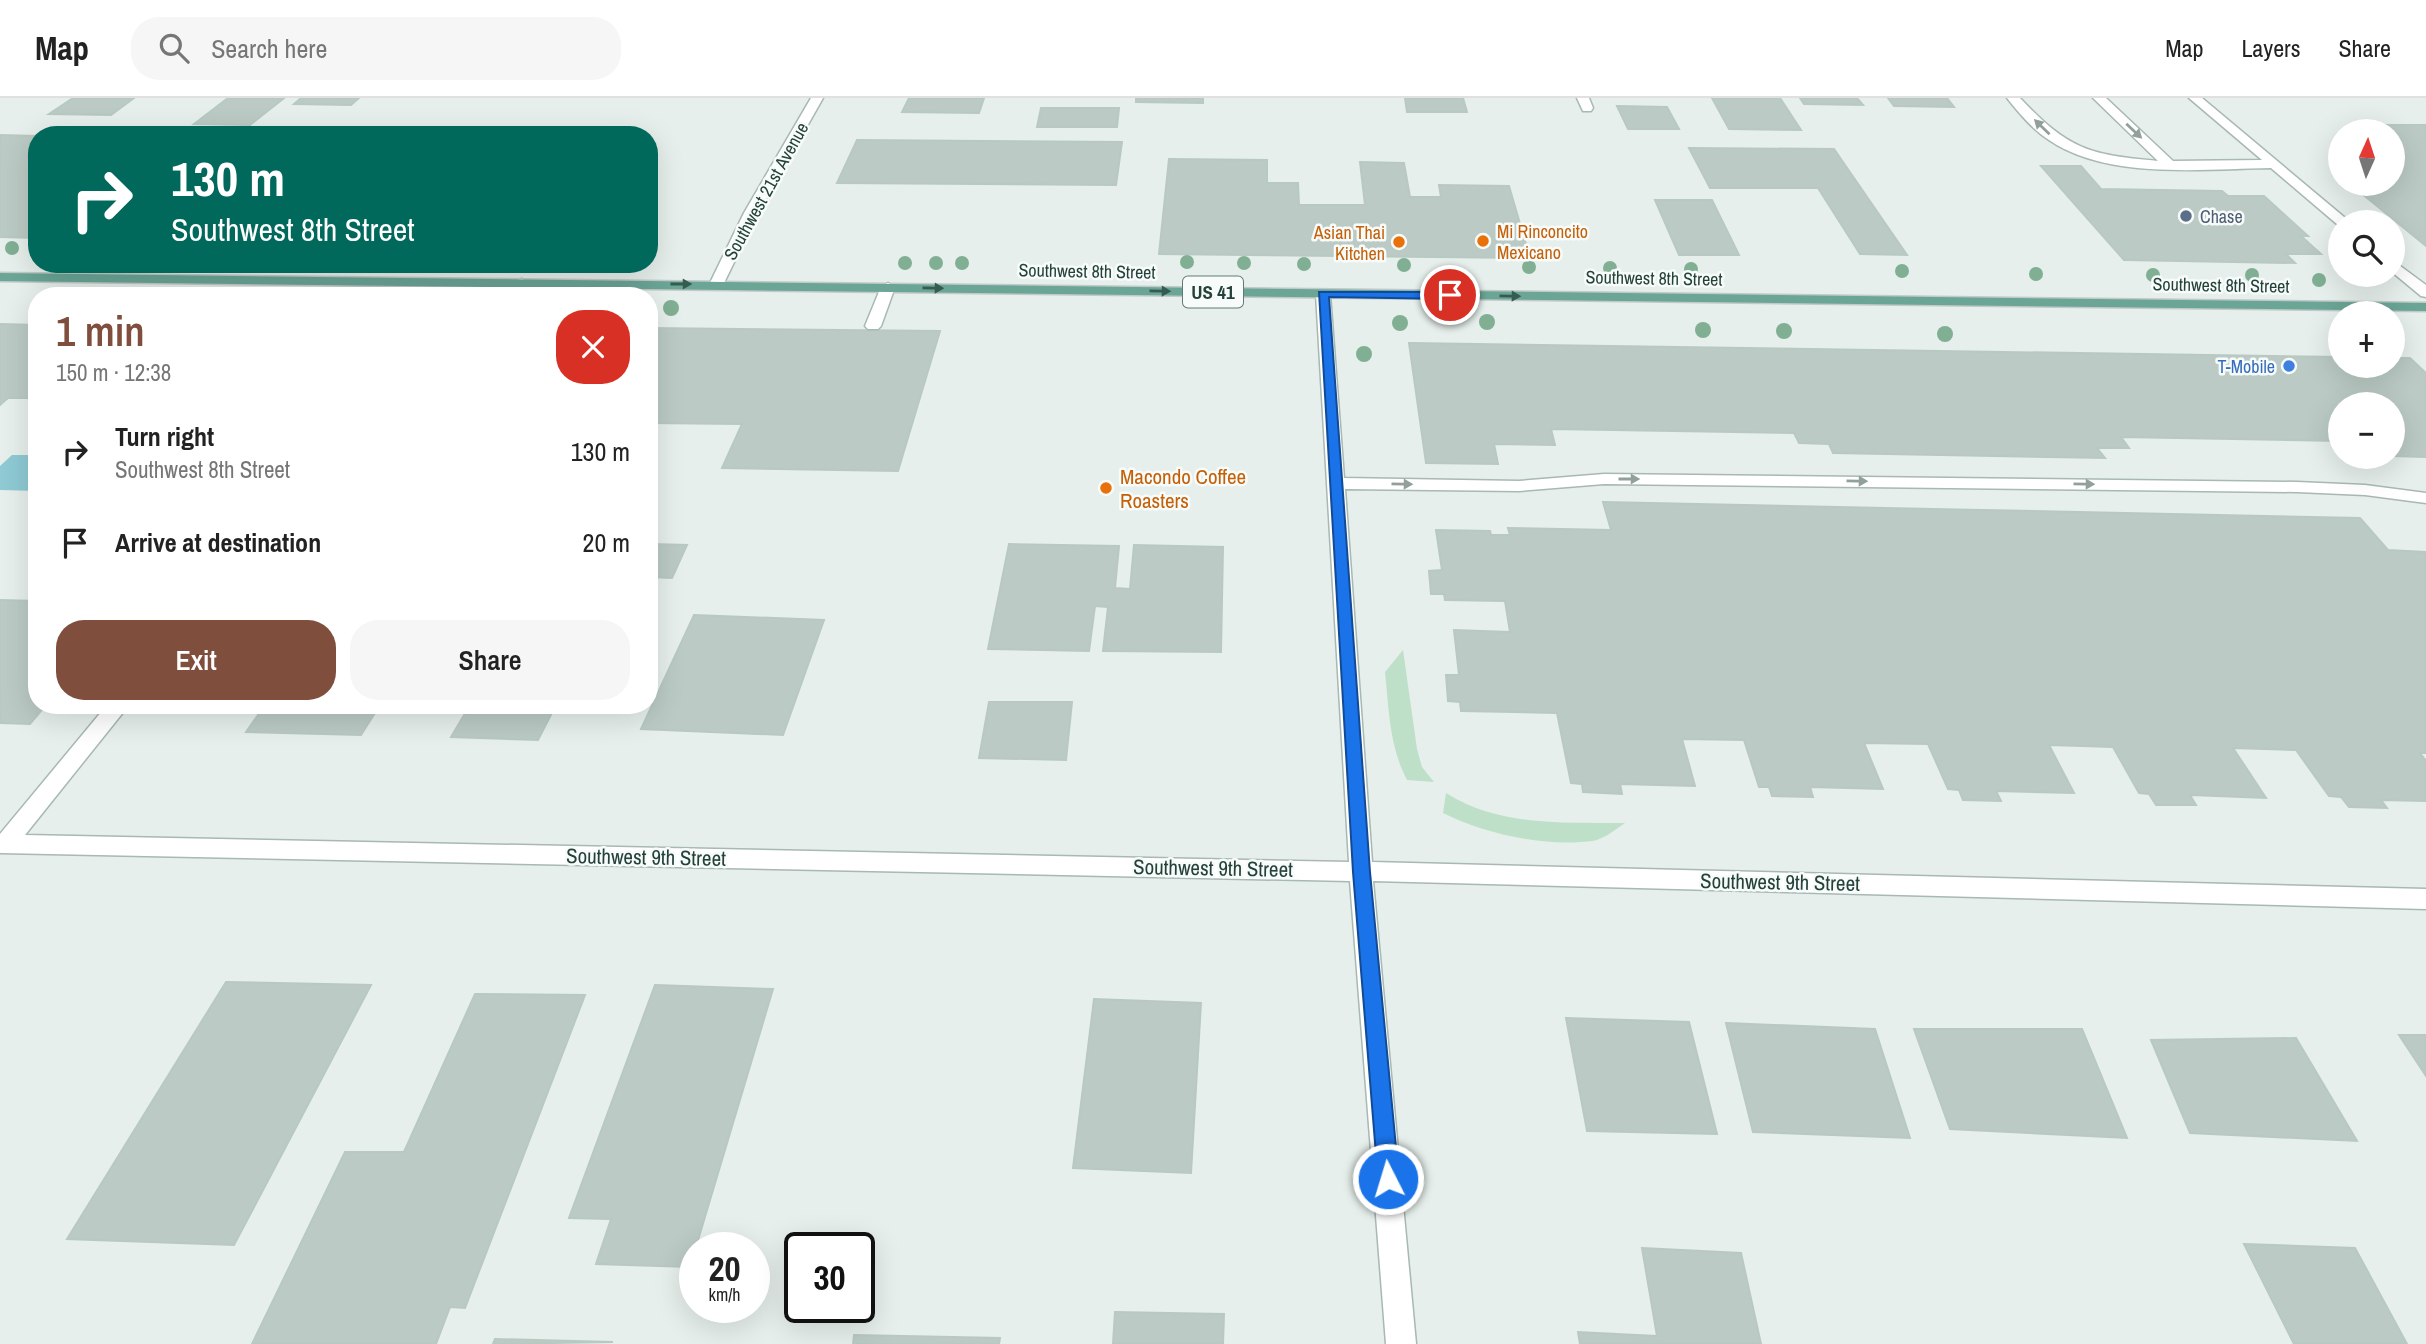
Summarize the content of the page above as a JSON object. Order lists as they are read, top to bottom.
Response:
{
  "streets": {
    "main road": ["Southwest 8th Street", "US 41"],
    "street": ["Southwest 21st Avenue", "Southwest 9th Street"]
  },
  "crossings": [
    ["Southwest 21st Avenue", "Southwest 8th Street"]
  ],
  "one_way": ["Southwest 8th Street"],
  "places": [
    "Chase",
    "Mi Rinconcito Mexicano",
    "Asian Thai Kitchen",
    "T-Mobile",
    "Macondo Coffee Roasters"
  ],
  "north": "top",
  "page": {
    "header": "Map",
    "search": "Search here",
    "nav": ["Map", "Layers", "Share"],
    "map_buttons": ["+", "−"],
    "turn": ["130 m", "Southwest 8th Street"],
    "heading": ["1 min", "150 m · 12:38"],
    "list": [
      {
        "name": "Turn right",
        "note": "Southwest 8th Street",
        "value": "130 m"
      },
      {
        "name": "Arrive at destination",
        "value": "20 m"
      }
    ],
    "buttons": ["Exit", "Share"],
    "speed": "20 km/h",
    "limit": "30"
  }
}
